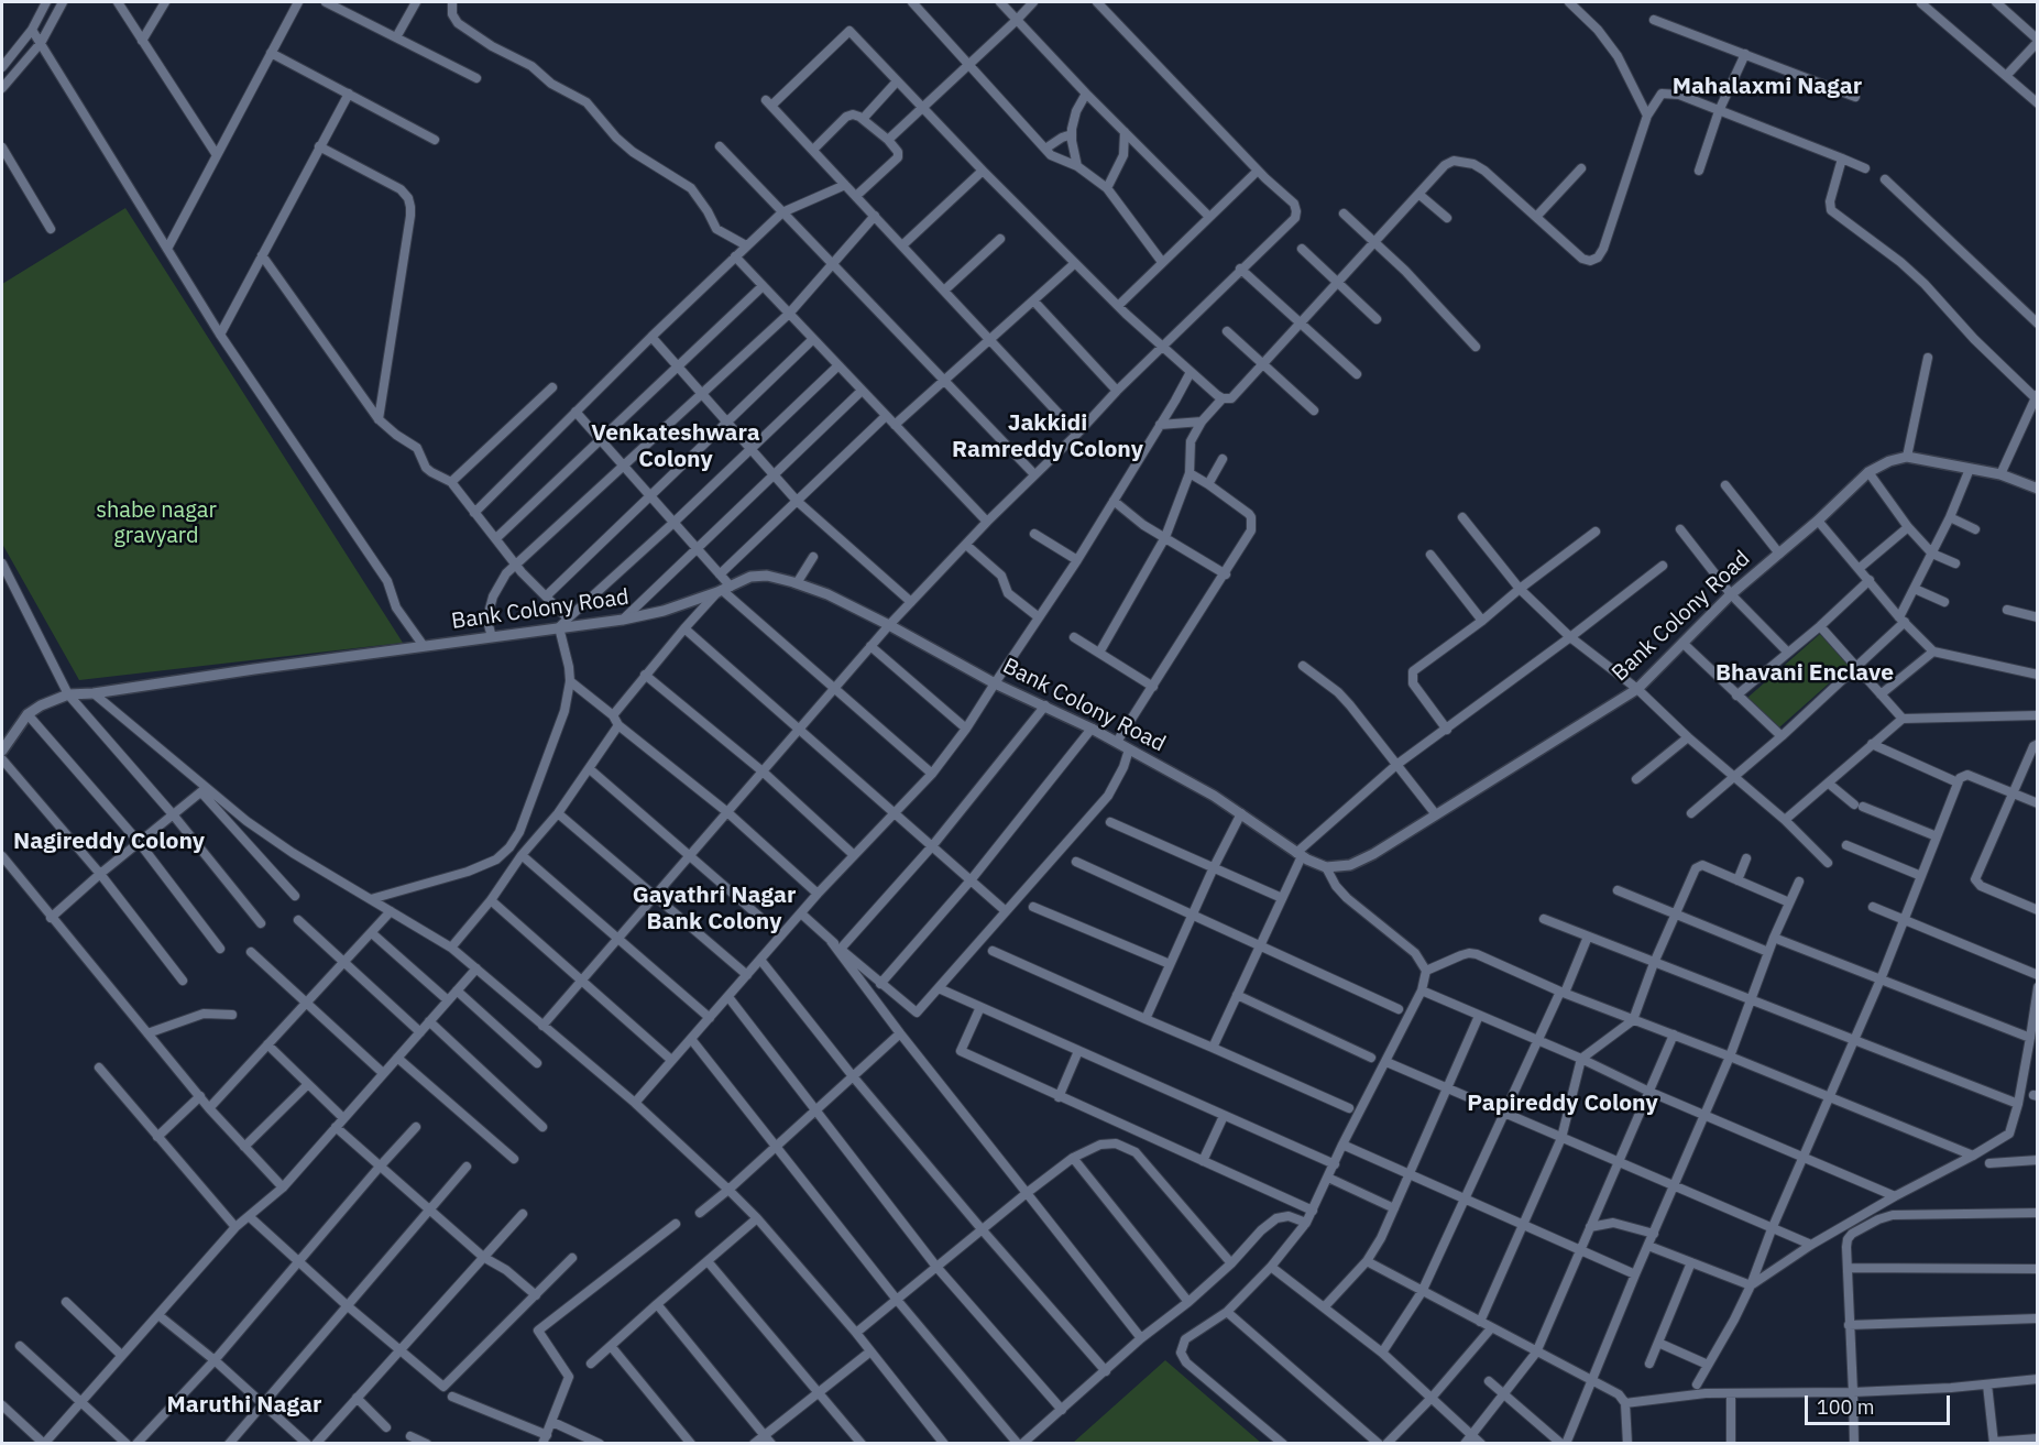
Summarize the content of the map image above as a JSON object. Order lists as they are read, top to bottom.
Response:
{
  "streets": {
    "street": ["Bank Colony Road"]
  },
  "districts": [
    "Mahalaxmi Nagar",
    "Jakkidi Ramreddy Colony",
    "Venkateshwara Colony",
    "Bhavani Enclave",
    "Nagireddy Colony",
    "Gayathri Nagar Bank Colony",
    "Papireddy Colony",
    "Maruthi Nagar"
  ],
  "parks": ["shabe nagar gravyard"],
  "scale_bar": "100 m"
}
